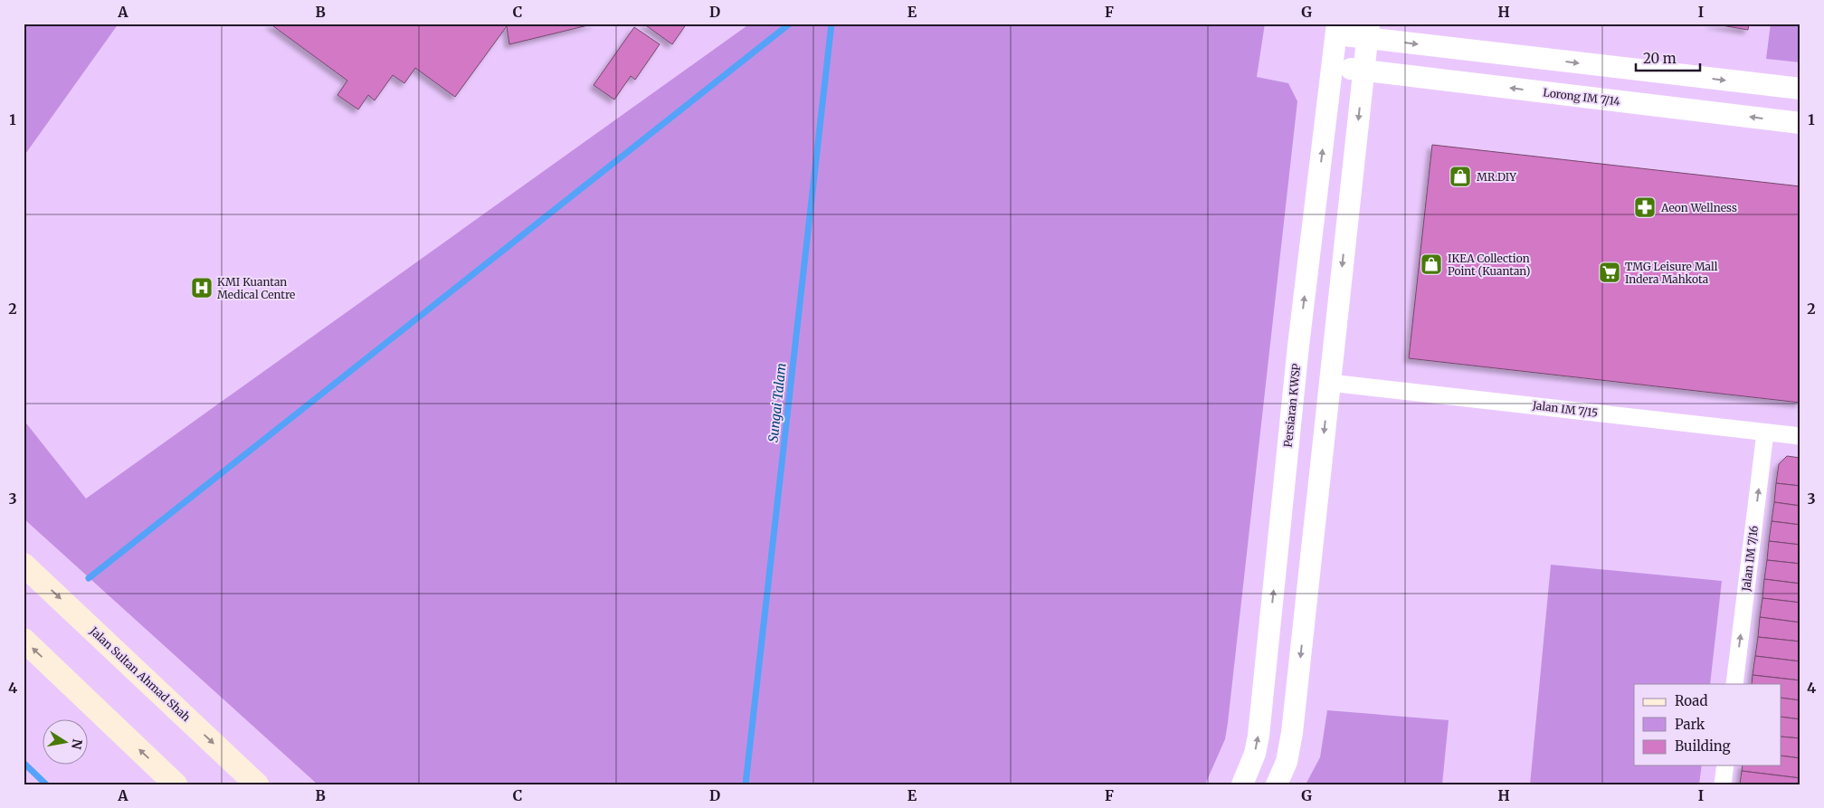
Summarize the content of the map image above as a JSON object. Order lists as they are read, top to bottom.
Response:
{
  "streets": {
    "main road": ["Jalan Sultan Ahmad Shah"],
    "street": [
      "Lorong IM 7/14",
      "Persiaran KWSP",
      "Jalan IM 7/15",
      "Jalan IM 7/16"
    ]
  },
  "crossings": [
    ["Lorong IM 7/14", "Persiaran KWSP"],
    ["Jalan IM 7/15", "Jalan IM 7/16"]
  ],
  "one_way": ["Jalan IM 7/16"],
  "water": ["Sungai Talam"],
  "places": {
    "shop": ["MR.DIY", "IKEA Collection Point (Kuantan)"],
    "pharmacy": ["Aeon Wellness"],
    "supermarket": ["TMG Leisure Mall Indera Mahkota"],
    "hospital": ["KMI Kuantan Medical Centre"]
  },
  "legend": ["Road", "Park", "Building"],
  "scale_bar": "20 m",
  "north": "right",
  "grid": {
    "columns": [
      "A",
      "B",
      "C",
      "D",
      "E",
      "F",
      "G",
      "H",
      "I"
    ],
    "rows": [
      "1",
      "2",
      "3",
      "4"
    ]
  }
}
